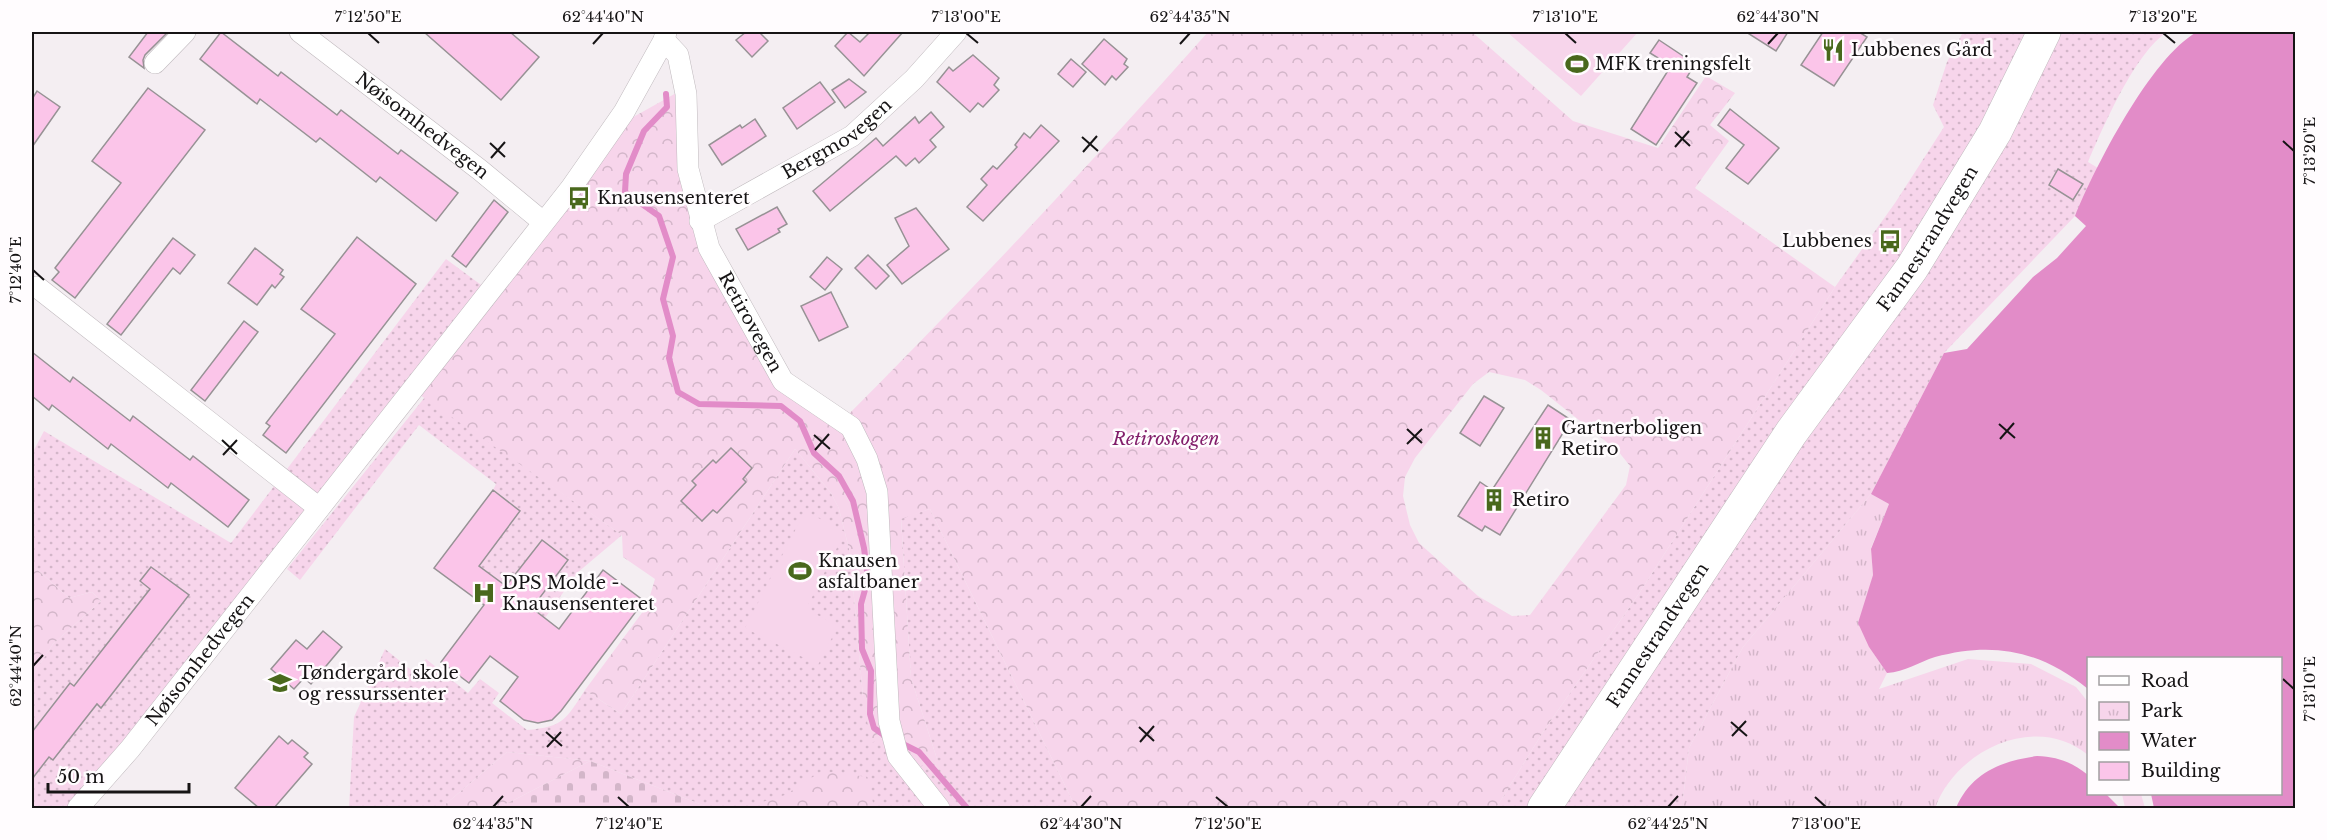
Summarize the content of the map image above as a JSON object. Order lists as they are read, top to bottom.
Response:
{
  "streets": {
    "highway": ["Fannestrandvegen"],
    "street": ["Nøisomhedvegen", "Bergmovegen", "Retirovegen"]
  },
  "crossings": [
    ["Nøisomhedvegen", "Retirovegen"],
    ["Bergmovegen", "Retirovegen"]
  ],
  "parks": ["Retiroskogen"],
  "places": {
    "restaurant": ["Lubbenes Gård"],
    "sports": ["MFK treningsfelt", "Knausen asfaltbaner"],
    "bus stop": ["Knausensenteret", "Lubbenes"],
    "building": ["Gartnerboligen Retiro", "Retiro"],
    "hospital": ["DPS Molde - Knausensenteret"],
    "school or university": ["Tøndergård skole og ressurssenter"]
  },
  "legend": [
    "Road",
    "Park",
    "Water",
    "Building"
  ],
  "scale_bar": "50 m",
  "coordinates": [
    "7°12'50\"E",
    "62°44'40\"N",
    "7°13'00\"E",
    "62°44'35\"N",
    "7°13'10\"E",
    "62°44'30\"N",
    "7°13'20\"E",
    "7°12'40\"E",
    "62°44'25\"N"
  ]
}
